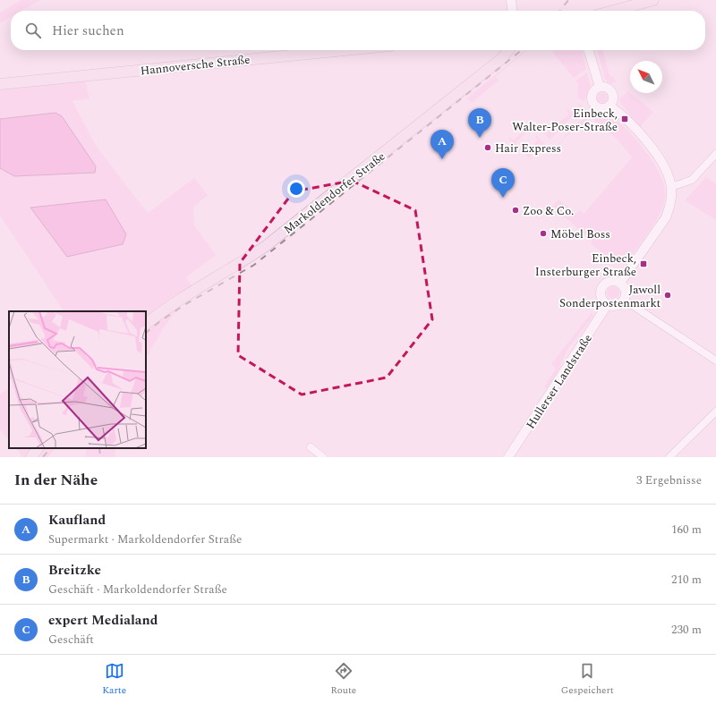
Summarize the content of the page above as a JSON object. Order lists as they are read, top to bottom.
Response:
{
  "streets": {
    "main road": ["Hannoversche Straße", "Markoldendorfer Straße"],
    "street": ["Hullerser Landstraße"]
  },
  "places": {
    "transit": ["Einbeck, Walter-Poser-Straße", "Einbeck, Insterburger Straße"],
    "other": [
      "Hair Express",
      "Zoo & Co.",
      "Möbel Boss",
      "Jawoll Sonderpostenmarkt"
    ]
  },
  "north": "top left",
  "page": {
    "search": "Hier suchen",
    "pins": ["B", "A", "C"],
    "heading": ["In der Nähe", "3 Ergebnisse"],
    "list": [
      {
        "mark": "A",
        "name": "Kaufland",
        "note": "Supermarkt · Markoldendorfer Straße",
        "value": "160 m"
      },
      {
        "mark": "B",
        "name": "Breitzke",
        "note": "Geschäft · Markoldendorfer Straße",
        "value": "210 m"
      },
      {
        "mark": "C",
        "name": "expert Medialand",
        "note": "Geschäft",
        "value": "230 m"
      }
    ],
    "nav": ["Karte", "Route", "Gespeichert"]
  }
}
